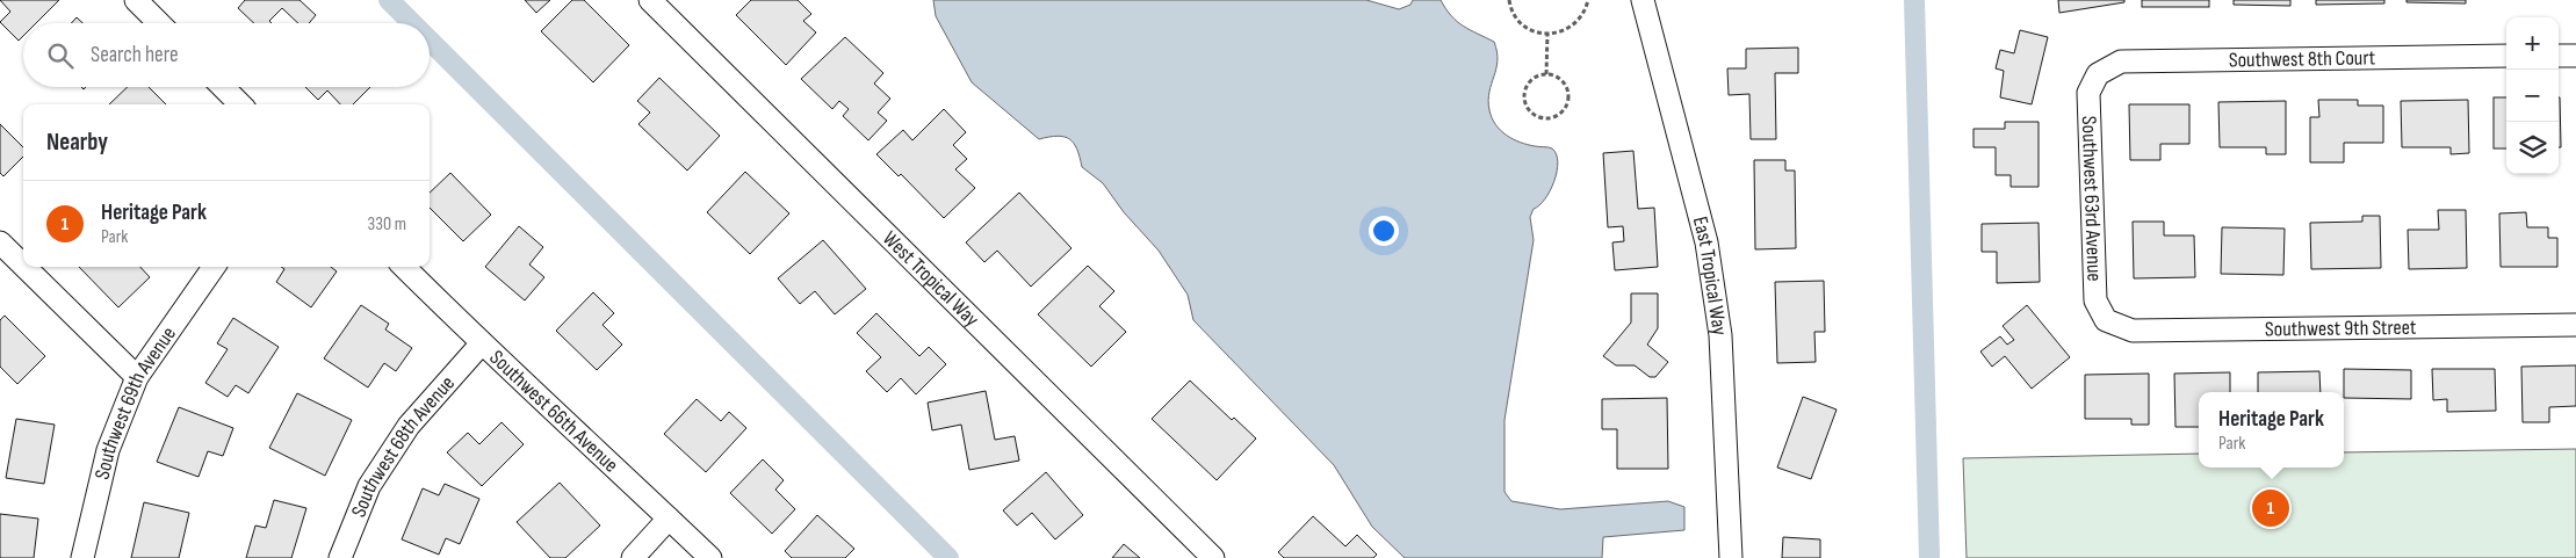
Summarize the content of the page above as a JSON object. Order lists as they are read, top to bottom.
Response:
{
  "streets": {
    "street": [
      "Southwest 8th Court",
      "Southwest 63rd Avenue",
      "East Tropical Way",
      "West Tropical Way",
      "Southwest 9th Street",
      "Southwest 69th Avenue",
      "Southwest 66th Avenue",
      "Southwest 68th Avenue"
    ]
  },
  "crossings": [
    ["Southwest 8th Court", "Southwest 63rd Avenue"],
    ["Southwest 63rd Avenue", "Southwest 9th Street"],
    ["Southwest 66th Avenue", "Southwest 68th Avenue"]
  ],
  "page": {
    "map_buttons": ["+", "−"],
    "search": "Search here",
    "heading": "Nearby",
    "list": [
      {
        "mark": "1",
        "name": "Heritage Park",
        "note": "Park",
        "value": "330 m"
      }
    ],
    "popup": ["Heritage Park", "Park"],
    "pins": "1"
  }
}
